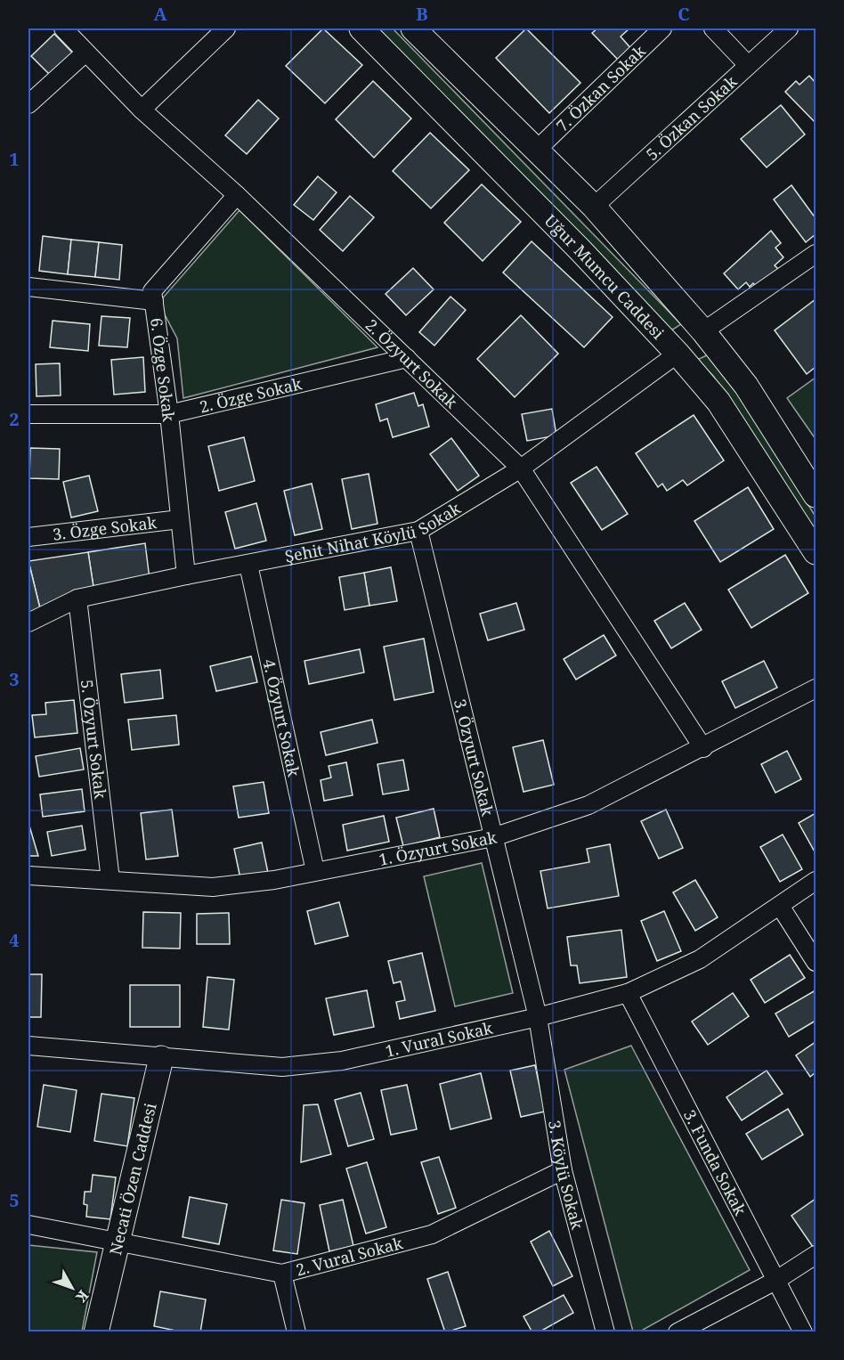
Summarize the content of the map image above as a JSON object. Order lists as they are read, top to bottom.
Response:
{
  "streets": {
    "street": [
      "7. Özkan Sokak",
      "5. Özkan Sokak",
      "Uğur Mumcu Caddesi",
      "2. Özyurt Sokak",
      "6. Özge Sokak",
      "2. Özge Sokak",
      "3. Özge Sokak",
      "Şehit Nihat Köylü Sokak",
      "4. Özyurt Sokak",
      "5. Özyurt Sokak",
      "3. Özyurt Sokak",
      "1. Özyurt Sokak",
      "1. Vural Sokak",
      "3. Funda Sokak",
      "3. Köylü Sokak",
      "Necati Özen Caddesi",
      "2. Vural Sokak"
    ]
  },
  "crossings": [
    ["Uğur Mumcu Caddesi", "Şehit Nihat Köylü Sokak"],
    ["2. Özyurt Sokak", "6. Özge Sokak"],
    ["2. Özyurt Sokak", "2. Özge Sokak"],
    ["2. Özyurt Sokak", "Şehit Nihat Köylü Sokak"],
    ["2. Özyurt Sokak", "1. Özyurt Sokak"],
    ["6. Özge Sokak", "2. Özge Sokak"],
    ["6. Özge Sokak", "3. Özge Sokak"],
    ["6. Özge Sokak", "Şehit Nihat Köylü Sokak"],
    ["Şehit Nihat Köylü Sokak", "4. Özyurt Sokak"],
    ["Şehit Nihat Köylü Sokak", "5. Özyurt Sokak"],
    ["Şehit Nihat Köylü Sokak", "3. Özyurt Sokak"],
    ["4. Özyurt Sokak", "1. Özyurt Sokak"],
    ["5. Özyurt Sokak", "1. Özyurt Sokak"],
    ["3. Özyurt Sokak", "1. Özyurt Sokak"],
    ["3. Özyurt Sokak", "1. Vural Sokak"],
    ["3. Özyurt Sokak", "3. Köylü Sokak"],
    ["1. Vural Sokak", "3. Funda Sokak"],
    ["1. Vural Sokak", "3. Köylü Sokak"],
    ["1. Vural Sokak", "Necati Özen Caddesi"],
    ["3. Köylü Sokak", "2. Vural Sokak"],
    ["Necati Özen Caddesi", "2. Vural Sokak"]
  ],
  "north": "bottom right",
  "grid": {
    "columns": ["A", "B", "C"],
    "rows": [
      "1",
      "2",
      "3",
      "4",
      "5"
    ]
  }
}
